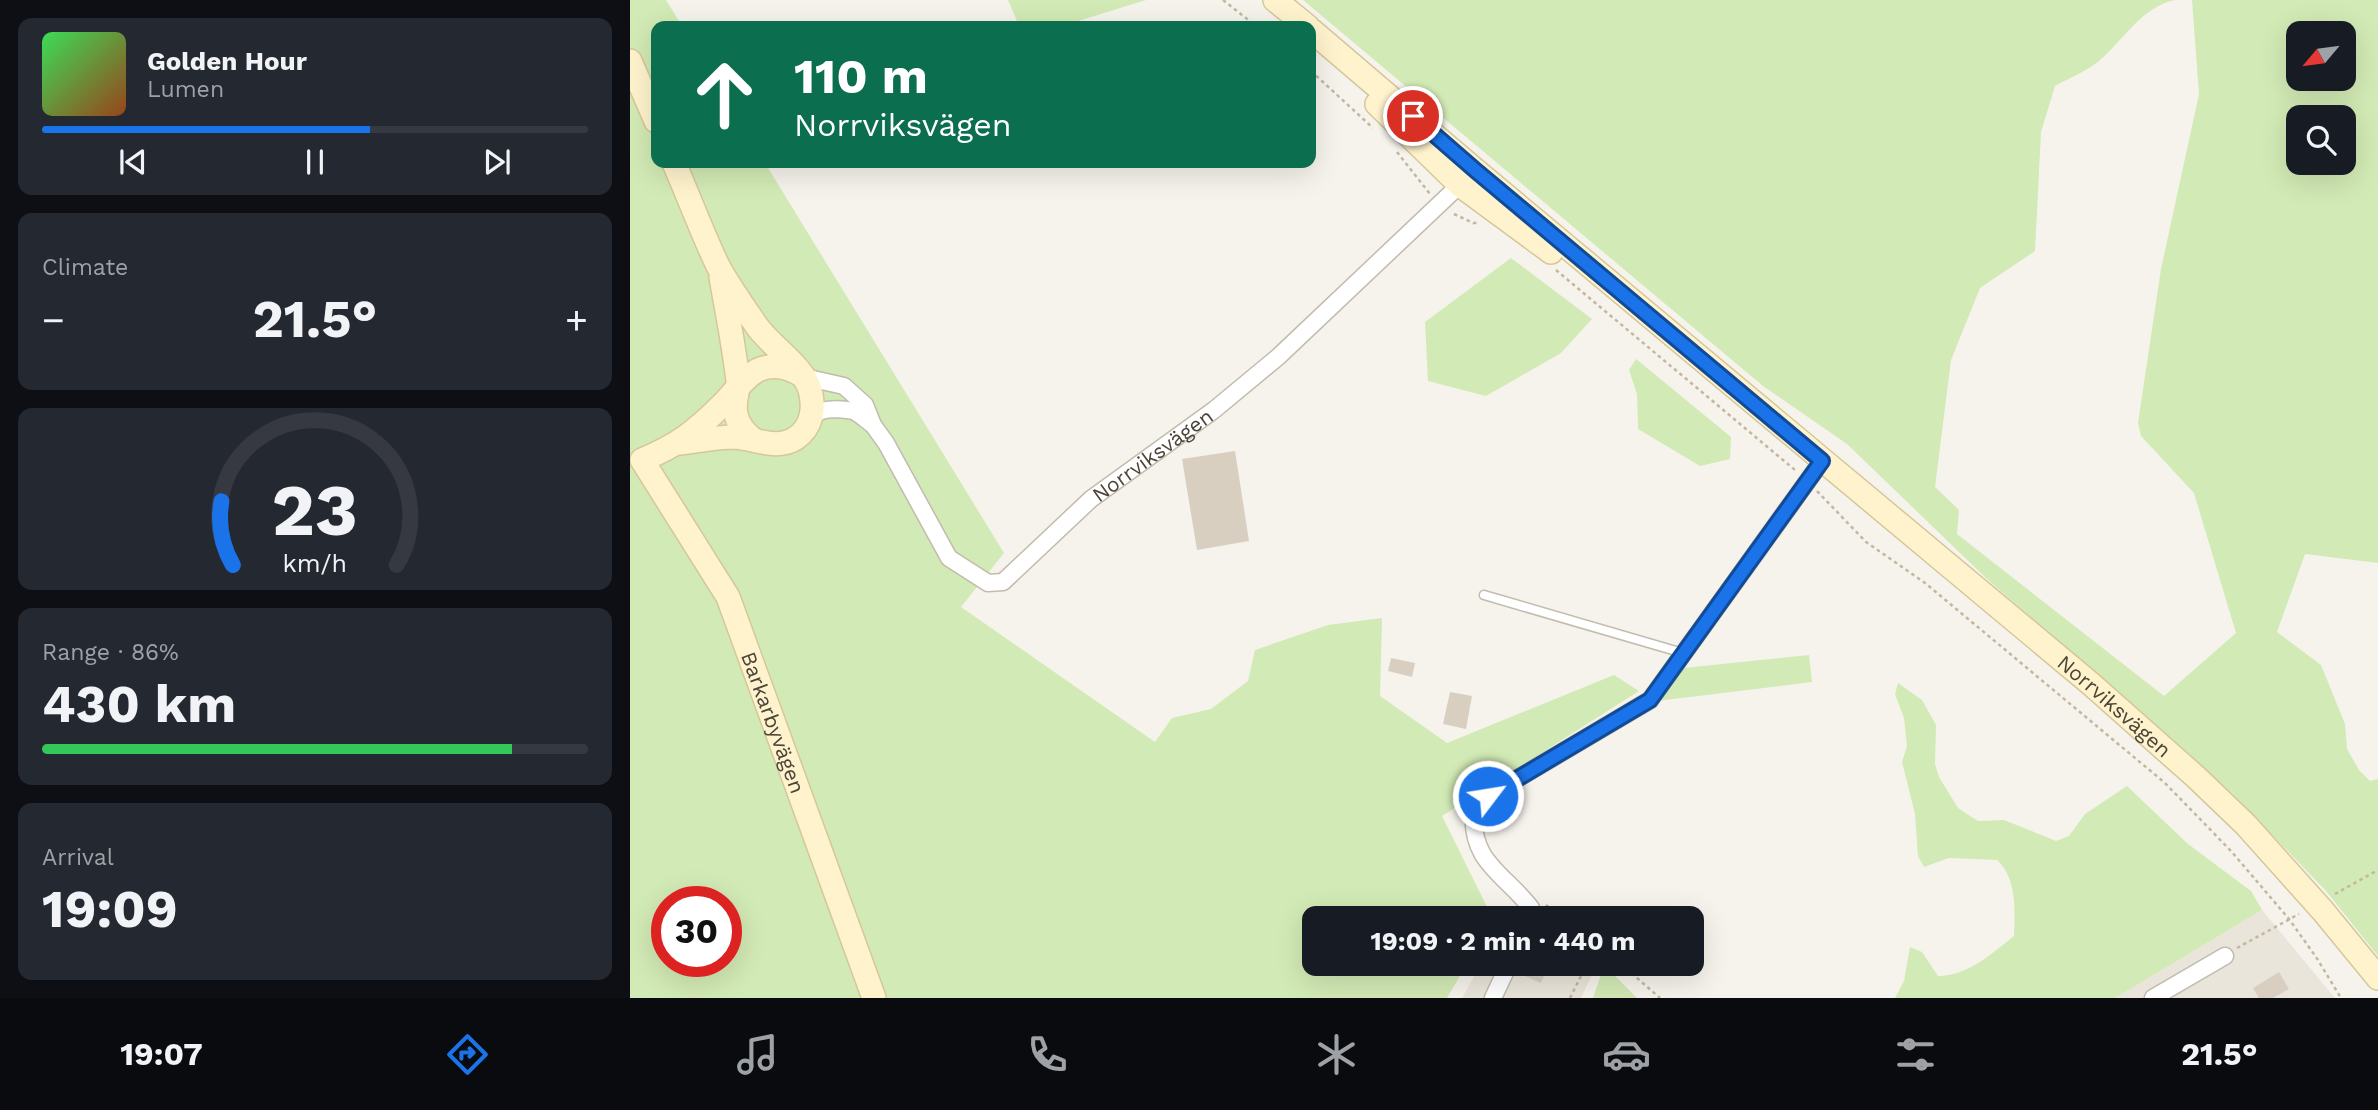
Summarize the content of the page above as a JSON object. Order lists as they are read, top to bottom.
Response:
{
  "streets": {
    "street": ["Norrviksvägen", "Barkarbyvägen"]
  },
  "crossings": [
    ["Norrviksvägen", "Barkarbyvägen"]
  ],
  "north": "bottom left",
  "page": {
    "turn": ["110 m", "Norrviksvägen"],
    "song": ["Golden Hour", "Lumen"],
    "tile": [
      "Climate",
      ["Range · 86%", "430 km"],
      ["Arrival", "19:09"]
    ],
    "heat": ["−", "21.5°", "+"],
    "limit": "30",
    "trip": "19:09 · 2 min · 440 m",
    "tabs": ["19:07", "21.5°"],
    "gauge": ["23", "km/h"]
  }
}
